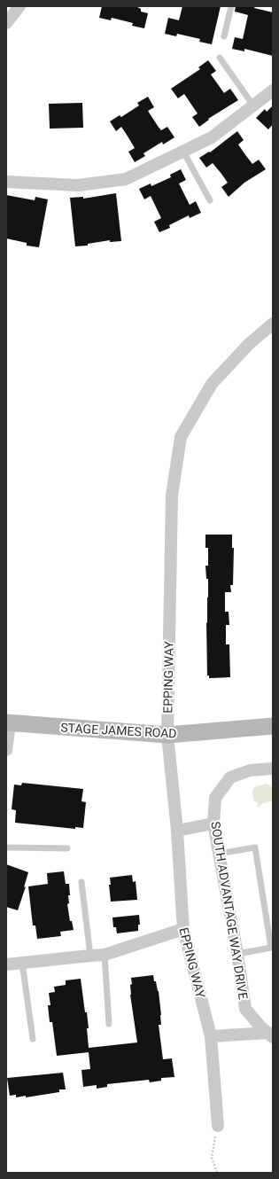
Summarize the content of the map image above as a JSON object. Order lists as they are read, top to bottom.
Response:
{
  "streets": {
    "main road": ["STAGE JAMES ROAD"],
    "street": ["EPPING WAY", "SOUTH ADVANTAGE WAY DRIVE"]
  },
  "crossings": [
    ["EPPING WAY", "STAGE JAMES ROAD"]
  ]
}
